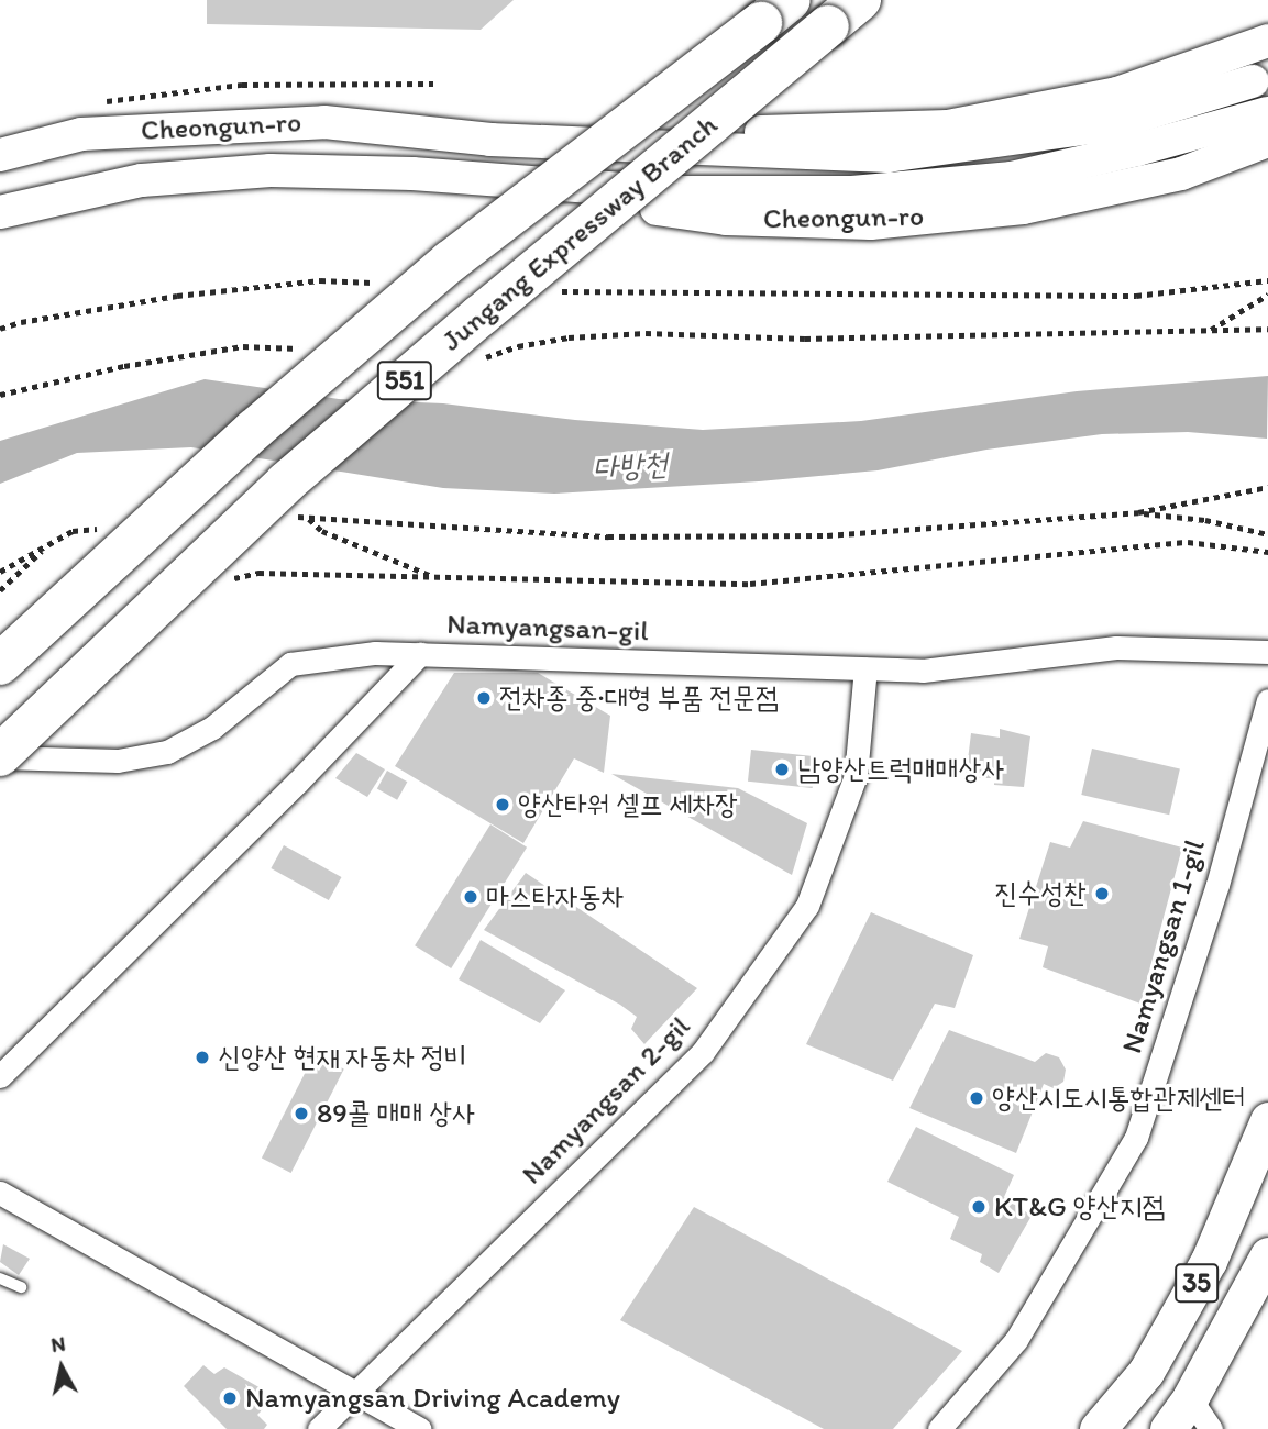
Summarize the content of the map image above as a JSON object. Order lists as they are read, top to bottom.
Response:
{
  "streets": {
    "highway": ["Jungang Expressway Branch", "551"],
    "main road": ["Cheongun-ro", "35"],
    "street": ["Namyangsan-gil", "Namyangsan 1-gil", "Namyangsan 2-gil"]
  },
  "crossings": [
    ["Namyangsan-gil", "Namyangsan 2-gil"]
  ],
  "water": ["다방천"],
  "places": [
    "전차종 중·대형 부품 전문점",
    "남양산트럭매매상사",
    "양산타워 셀프 세차장",
    "진수성찬",
    "마스타자동차",
    "신양산 현재 자동차 정비",
    "양산시도시통합관제센터",
    "89콜 매매 상사",
    "KT&G 양산지점",
    "Namyangsan Driving Academy"
  ],
  "north": "top"
}
